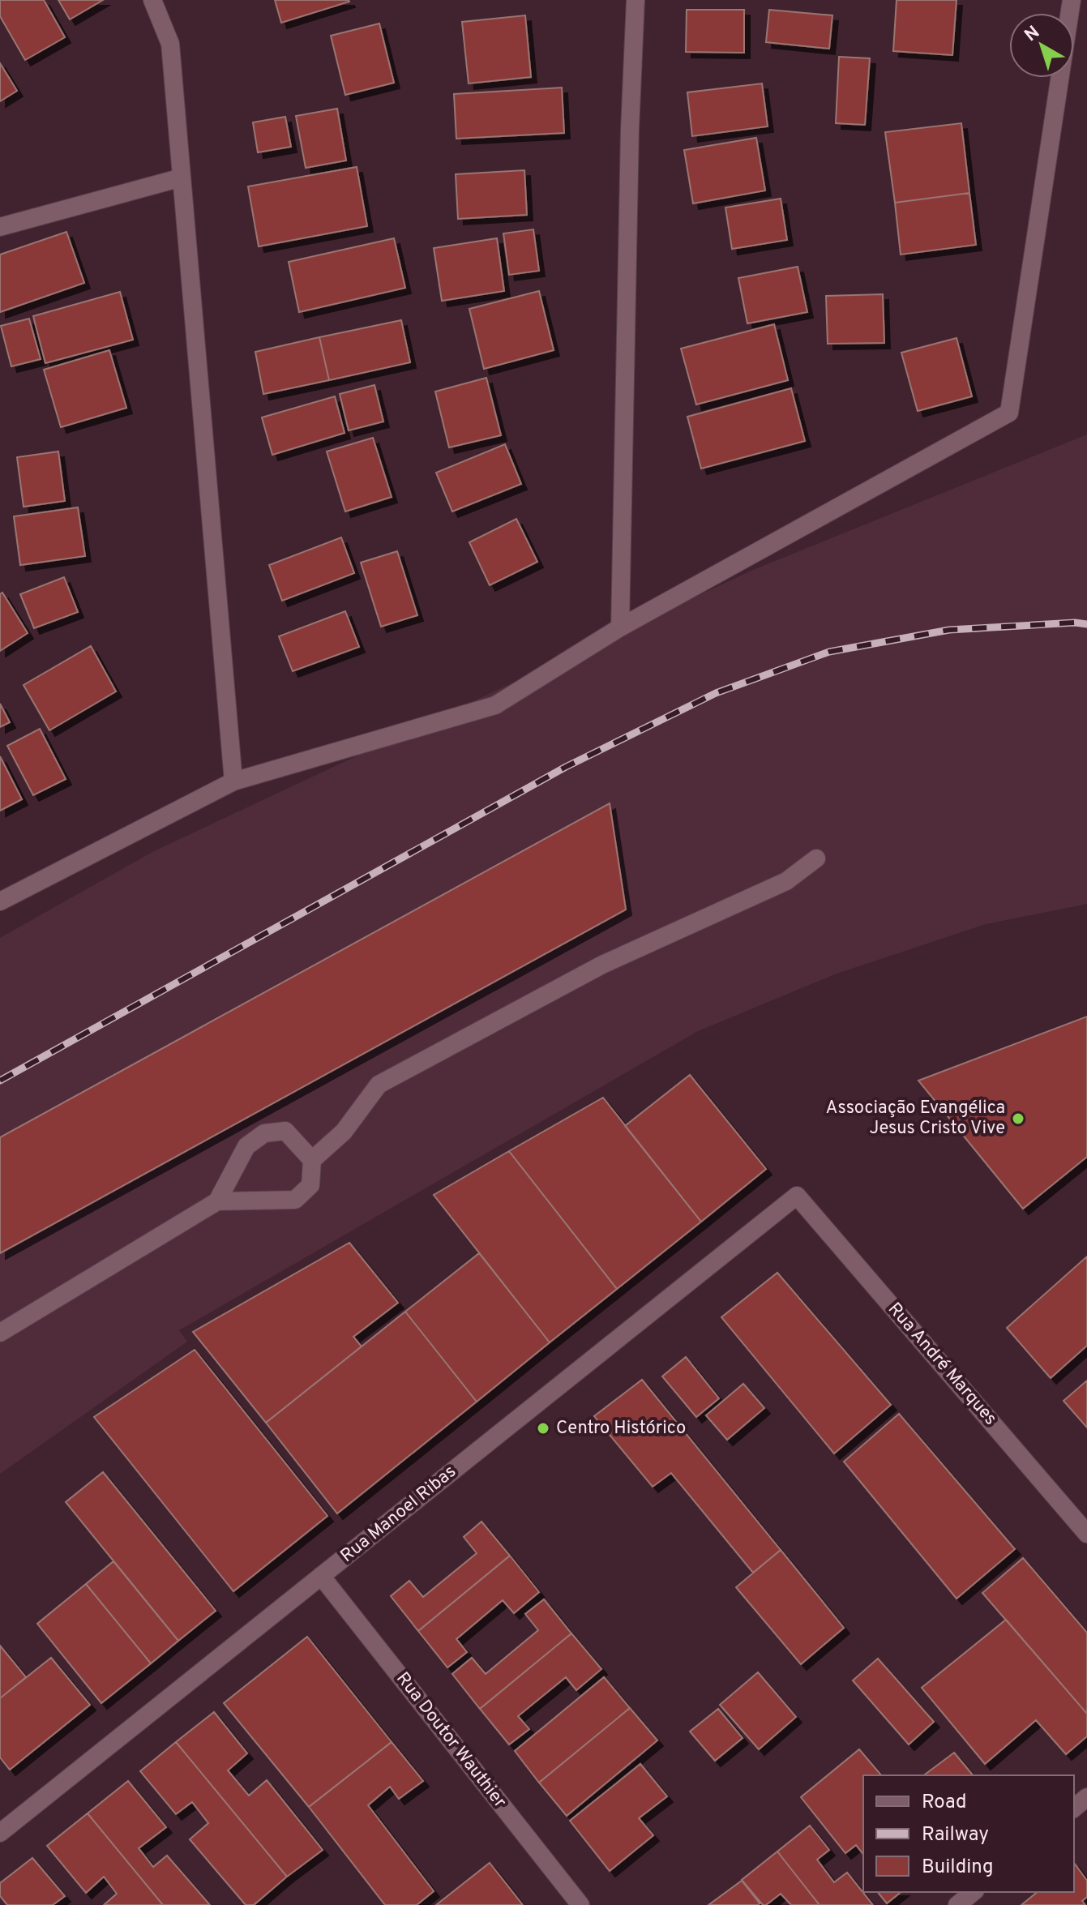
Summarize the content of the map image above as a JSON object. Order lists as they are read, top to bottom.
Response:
{
  "streets": {
    "street": ["Rua André Marques", "Rua Manoel Ribas", "Rua Doutor Wauthier"]
  },
  "crossings": [
    ["Rua André Marques", "Rua Manoel Ribas"],
    ["Rua Manoel Ribas", "Rua Doutor Wauthier"]
  ],
  "places": ["Associação Evangélica Jesus Cristo Vive", "Centro Histórico"],
  "legend": ["Road", "Railway", "Building"],
  "north": "top left"
}
